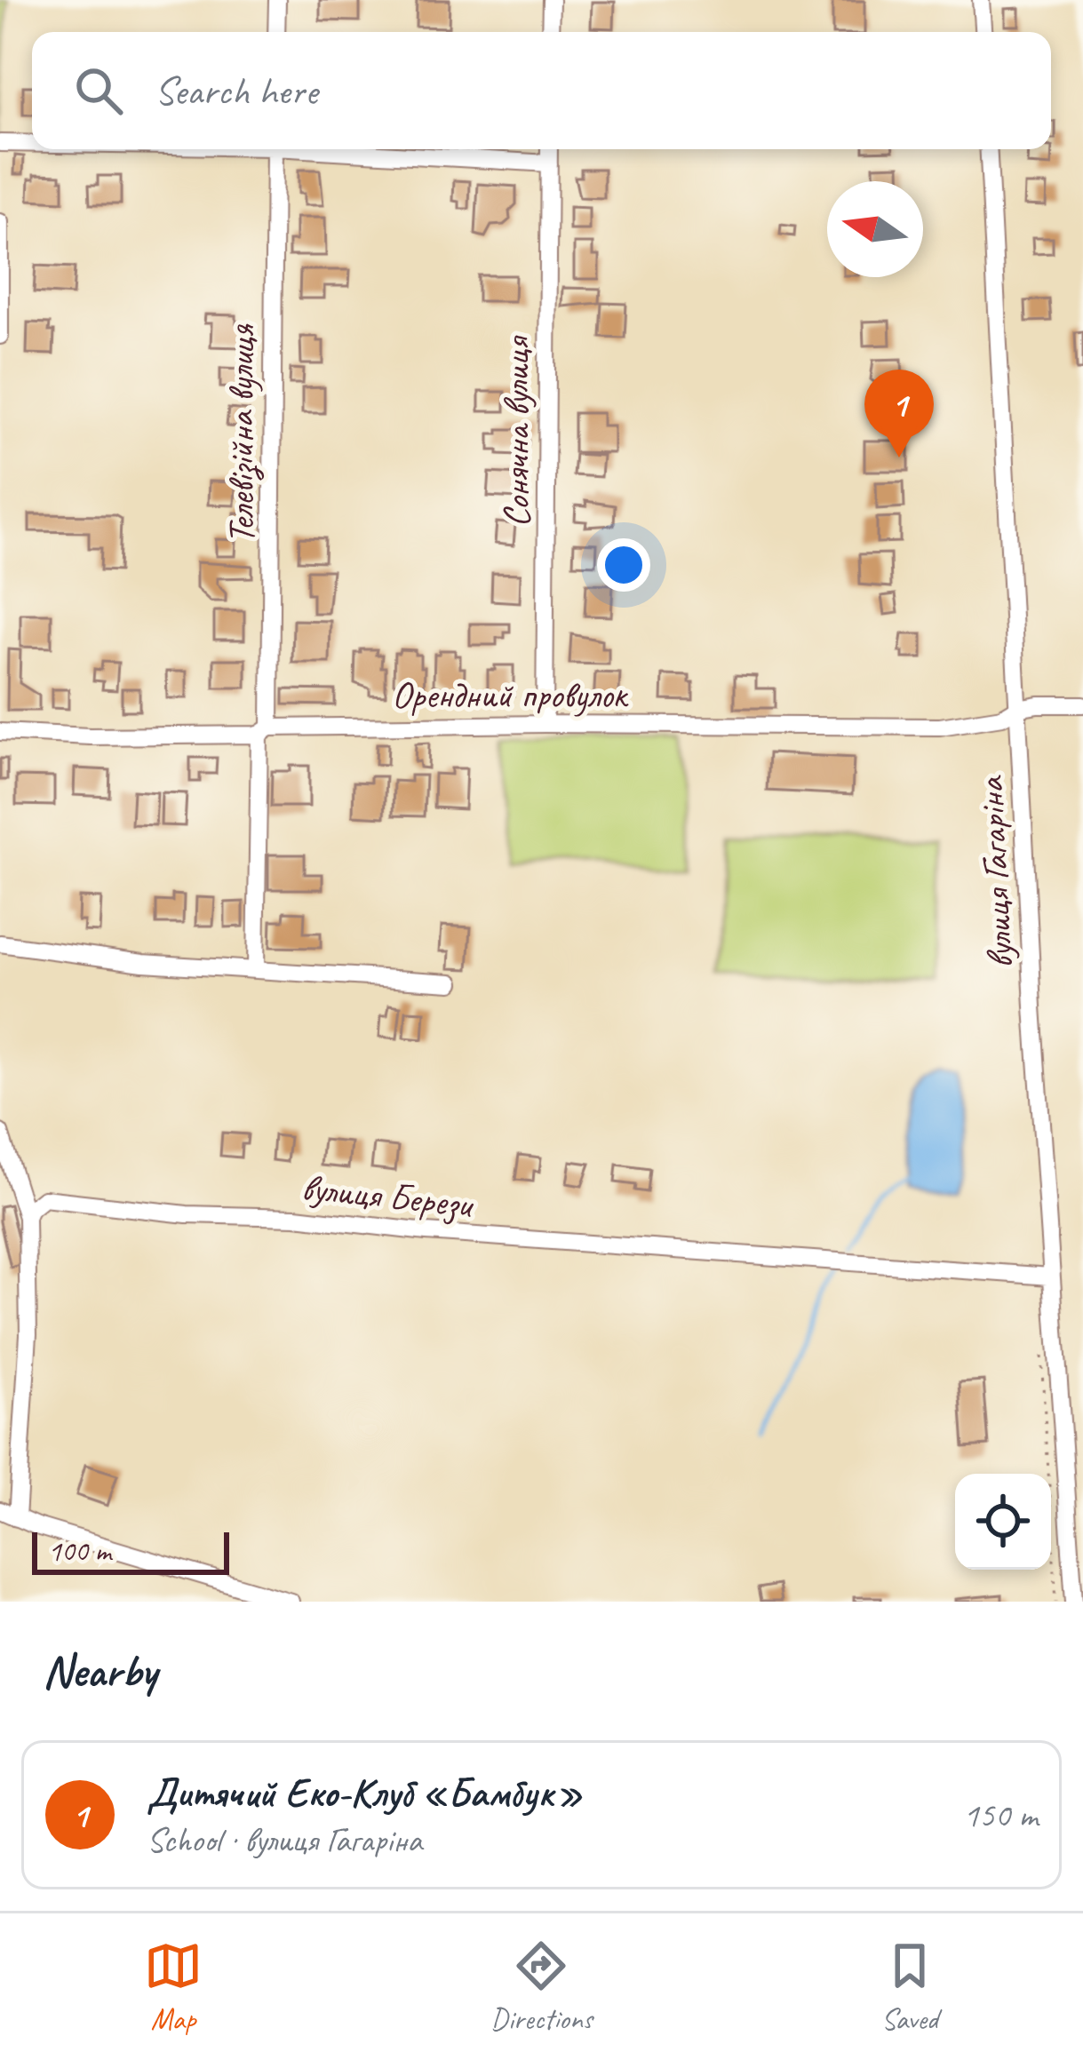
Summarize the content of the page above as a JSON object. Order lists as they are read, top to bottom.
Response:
{
  "streets": {
    "street": [
      "Сонячна вулиця",
      "Телевізійна вулиця",
      "Орендний провулок",
      "вулиця Гагаріна",
      "вулиця Берези"
    ]
  },
  "crossings": [
    ["Сонячна вулиця", "Орендний провулок"],
    ["Телевізійна вулиця", "Орендний провулок"],
    ["Орендний провулок", "вулиця Гагаріна"],
    ["вулиця Гагаріна", "вулиця Берези"]
  ],
  "scale_bar": "100 m",
  "north": "left",
  "page": {
    "search": "Search here",
    "pins": "1",
    "scale": "100 m",
    "heading": "Nearby",
    "list": [
      {
        "mark": "1",
        "name": "Дитячий Еко-Клуб «Бамбук»",
        "note": "School · вулиця Гагаріна",
        "value": "150 m"
      }
    ],
    "nav": ["Map", "Directions", "Saved"]
  }
}
